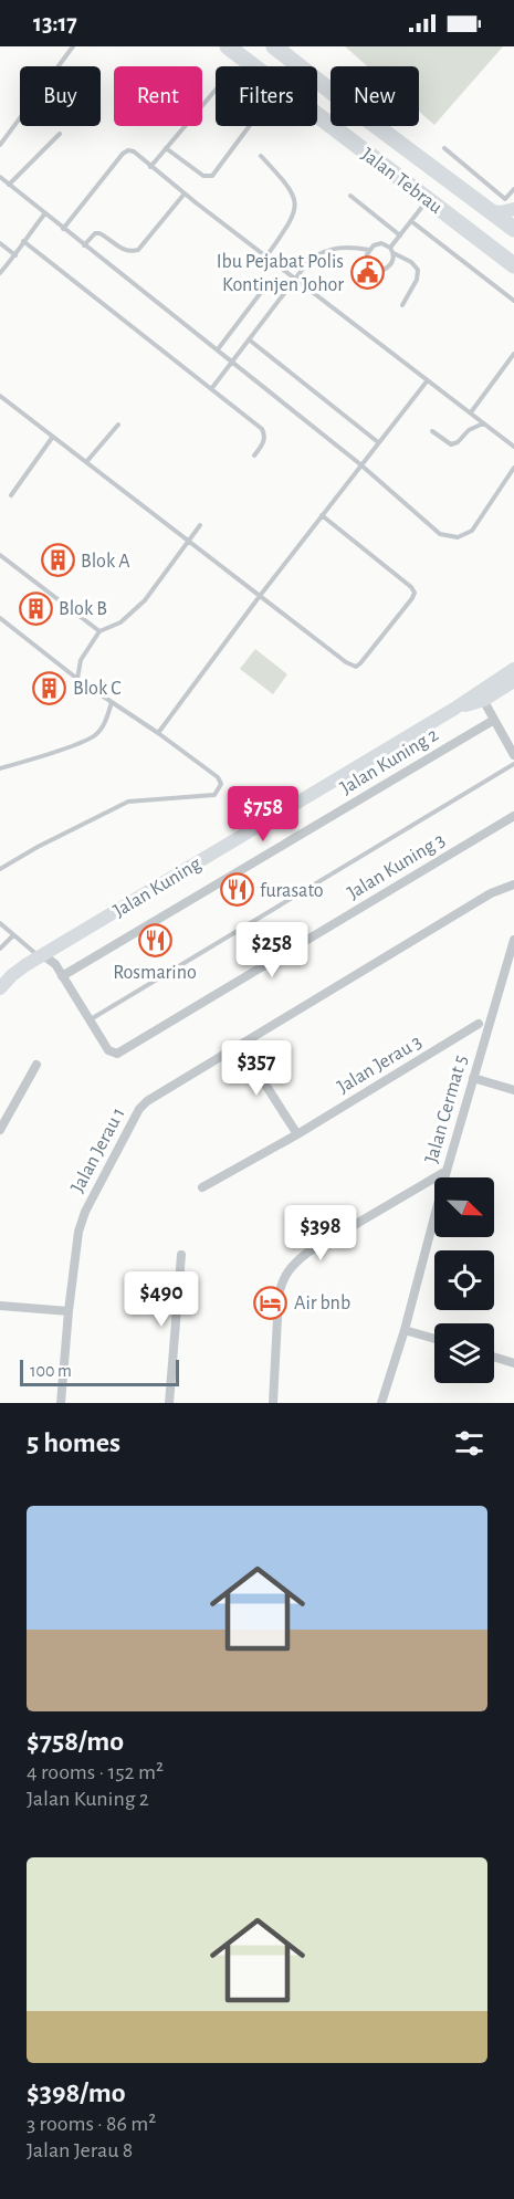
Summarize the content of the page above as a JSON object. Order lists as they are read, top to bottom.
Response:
{
  "streets": {
    "highway": ["Jalan Tebrau"],
    "street": [
      "Jalan Kuning 2",
      "Jalan Kuning 3",
      "Jalan Kuning",
      "Jalan Jerau 3",
      "Jalan Cermat 5",
      "Jalan Jerau 1"
    ]
  },
  "crossings": [
    ["Jalan Kuning 2", "Jalan Kuning 3"],
    ["Jalan Kuning 3", "Jalan Kuning"]
  ],
  "places": {
    "public building": ["Ibu Pejabat Polis Kontinjen Johor"],
    "building": ["Blok A", "Blok B", "Blok C"],
    "restaurant": ["furasato", "Rosmarino"],
    "hotel": ["Air bnb"]
  },
  "scale_bar": "100 m",
  "north": "bottom right",
  "page": {
    "status": "13:17",
    "chip": [
      "Buy",
      "Rent",
      "Filters",
      "New"
    ],
    "price": [
      "$758",
      "$258",
      "$357",
      "$398",
      "$490"
    ],
    "scale": "100 m",
    "heading": "5 homes",
    "list": [
      {
        "name": "$758/mo",
        "note": "4 rooms · 152 m² · Jalan Kuning 2"
      },
      {
        "name": "$398/mo",
        "note": "3 rooms · 86 m² · Jalan Jerau 8"
      }
    ]
  }
}
